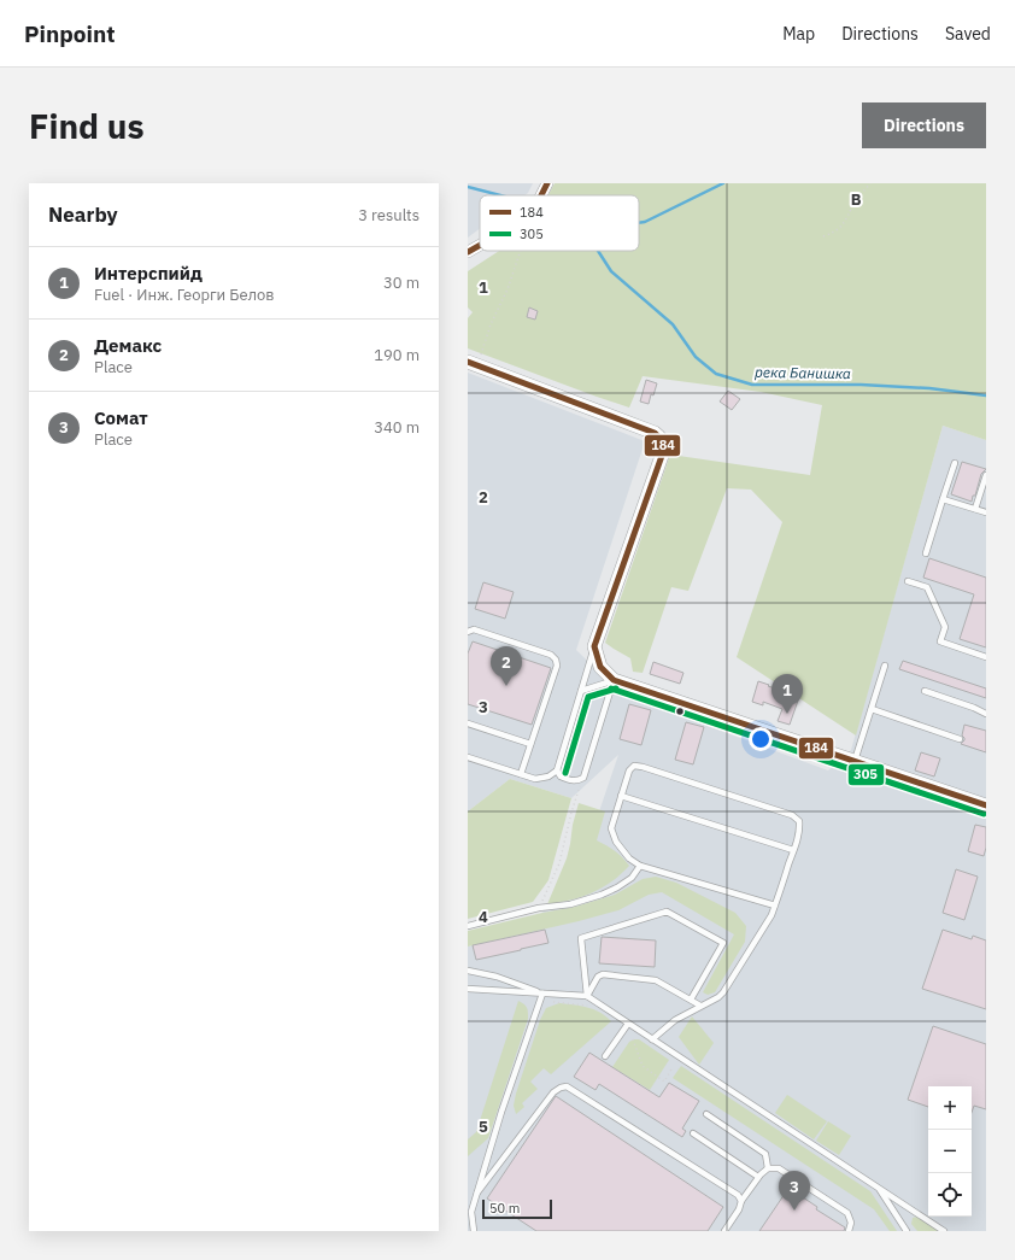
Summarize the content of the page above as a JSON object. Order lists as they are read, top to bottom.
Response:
{
  "water": ["река Банишка"],
  "lines": ["transit line 184", "transit line 305"],
  "legend": ["184", "305"],
  "scale_bar": "50 m",
  "page": {
    "header": "Pinpoint",
    "nav": ["Map", "Directions", "Saved"],
    "buttons": "Directions",
    "title": "Find us",
    "heading": ["Nearby", "3 results"],
    "list": [
      {
        "mark": "1",
        "name": "Интерспийд",
        "note": "Fuel · Инж. Георги Белов",
        "value": "30 m"
      },
      {
        "mark": "2",
        "name": "Демакс",
        "note": "Place",
        "value": "190 m"
      },
      {
        "mark": "3",
        "name": "Сомат",
        "note": "Place",
        "value": "340 m"
      }
    ],
    "pins": ["2", "1", "3"],
    "map_buttons": ["+", "−"],
    "scale": "50 m"
  },
  "grid": {
    "columns": ["B"],
    "rows": [
      "1",
      "2",
      "3",
      "4",
      "5"
    ]
  }
}
